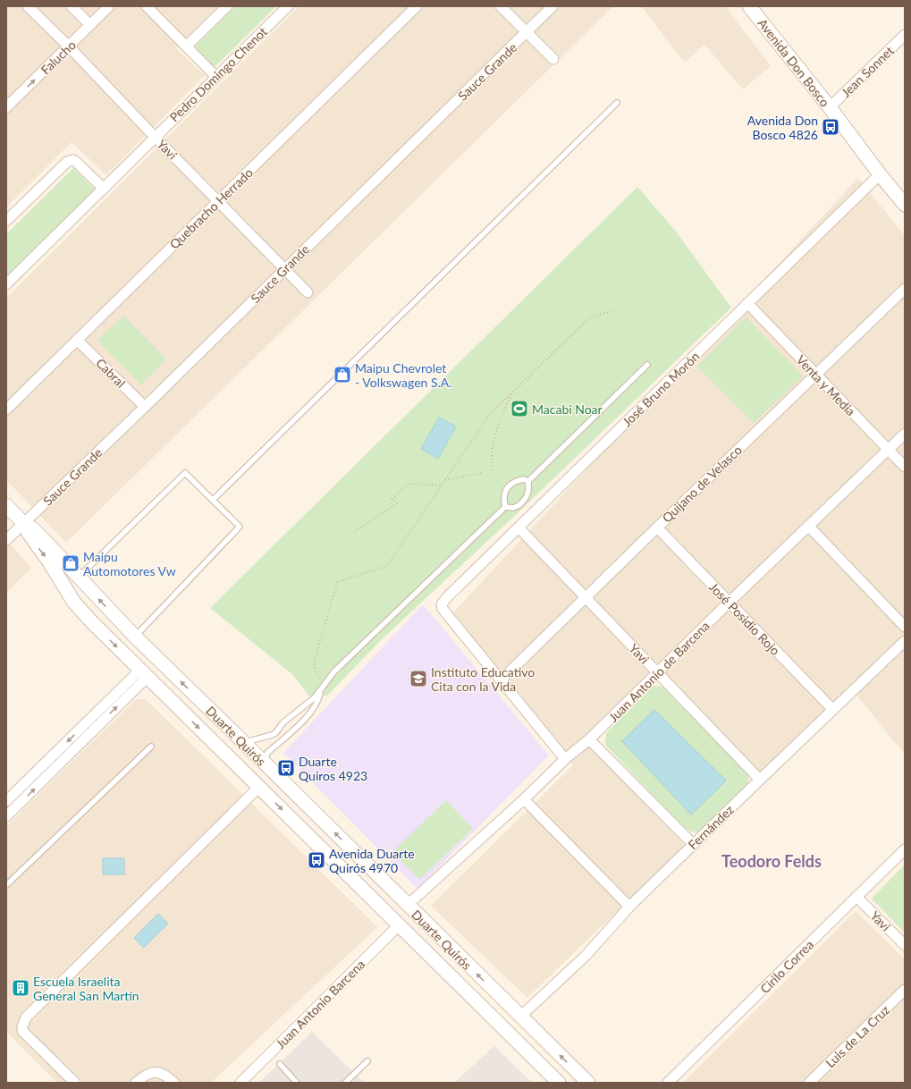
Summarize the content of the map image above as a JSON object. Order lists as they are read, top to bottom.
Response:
{
  "streets": {
    "main road": ["Avenida Don Bosco", "Duarte Quirós"],
    "street": [
      "Falucho",
      "Sauce Grande",
      "Jean Sonnet",
      "Pedro Domingo Chenot",
      "Yavi",
      "Quebracho Herrado",
      "Cabral",
      "Venta y Media",
      "José Bruno Morón",
      "Quijano de Velasco",
      "José Posidio Rojo",
      "Juan Antonio de Barcena",
      "Fernández",
      "Cirilo Correa",
      "Juan Antonio Barcena",
      "Luis de La Cruz"
    ]
  },
  "crossings": [
    ["Falucho", "Yavi"],
    ["Avenida Don Bosco", "Jean Sonnet"],
    ["Avenida Don Bosco", "José Bruno Morón"],
    ["Sauce Grande", "Yavi"],
    ["Sauce Grande", "Cabral"],
    ["Sauce Grande", "Duarte Quirós"],
    ["Pedro Domingo Chenot", "Yavi"],
    ["Yavi", "Quebracho Herrado"],
    ["Yavi", "José Bruno Morón"],
    ["Yavi", "Quijano de Velasco"],
    ["Yavi", "Juan Antonio de Barcena"],
    ["Yavi", "Fernández"],
    ["Yavi", "Cirilo Correa"],
    ["Quebracho Herrado", "Cabral"],
    ["Venta y Media", "José Bruno Morón"],
    ["Venta y Media", "Quijano de Velasco"],
    ["Venta y Media", "Juan Antonio de Barcena"],
    ["José Bruno Morón", "Quijano de Velasco"],
    ["Quijano de Velasco", "José Posidio Rojo"],
    ["José Posidio Rojo", "Juan Antonio de Barcena"],
    ["José Posidio Rojo", "Fernández"],
    ["Juan Antonio de Barcena", "Duarte Quirós"],
    ["Duarte Quirós", "Fernández"],
    ["Duarte Quirós", "Juan Antonio Barcena"]
  ],
  "one_way": ["Falucho"],
  "districts": ["Teodoro Felds"],
  "places": {
    "bus stop": ["Avenida Don Bosco 4826", "Duarte Quiros 4923", "Avenida Duarte Quirós 4970"],
    "shop": ["Maipu Chevrolet - Volkswagen S.A.", "Maipu Automotores Vw"],
    "sports": ["Macabi Noar"],
    "school or university": ["Instituto Educativo Cita con la Vida"],
    "building": ["Escuela Israelita General San Martín"]
  }
}
